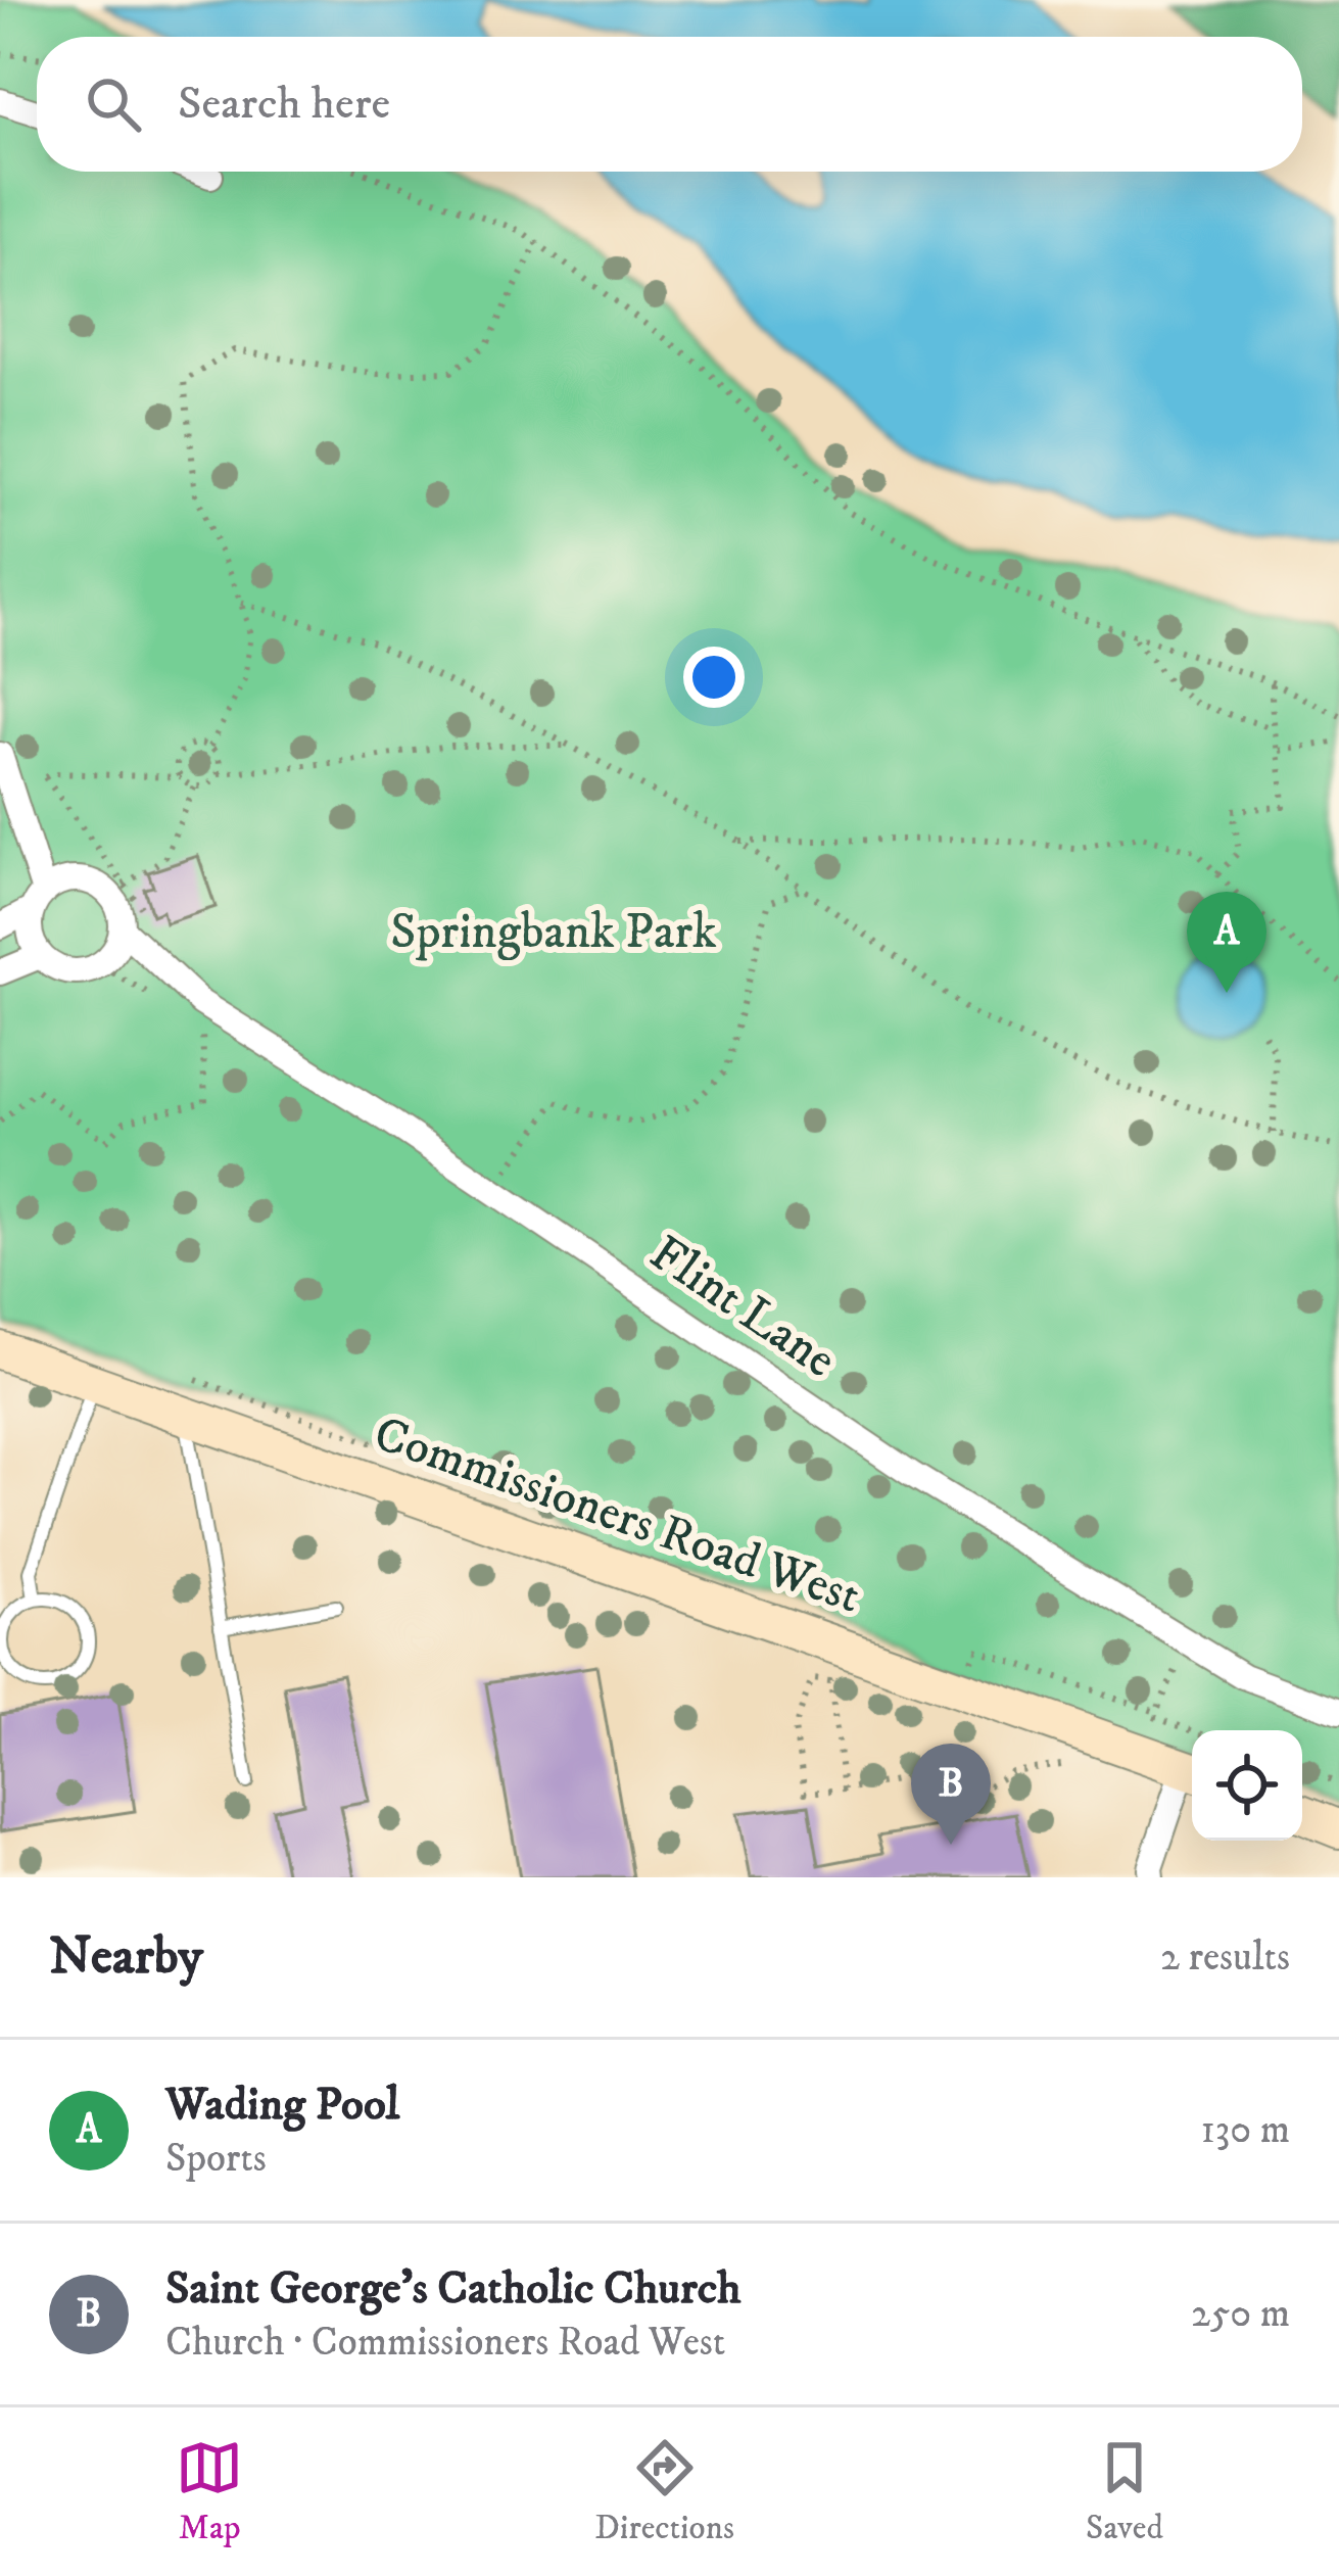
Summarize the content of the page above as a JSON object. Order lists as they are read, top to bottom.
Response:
{
  "streets": {
    "main road": ["Commissioners Road West"],
    "street": ["Flint Lane"]
  },
  "parks": ["Springbank Park"],
  "page": {
    "search": "Search here",
    "pins": ["A", "B"],
    "heading": ["Nearby", "2 results"],
    "list": [
      {
        "mark": "A",
        "name": "Wading Pool",
        "note": "Sports",
        "value": "130 m"
      },
      {
        "mark": "B",
        "name": "Saint George's Catholic Church",
        "note": "Church · Commissioners Road West",
        "value": "250 m"
      }
    ],
    "nav": ["Map", "Directions", "Saved"]
  }
}
